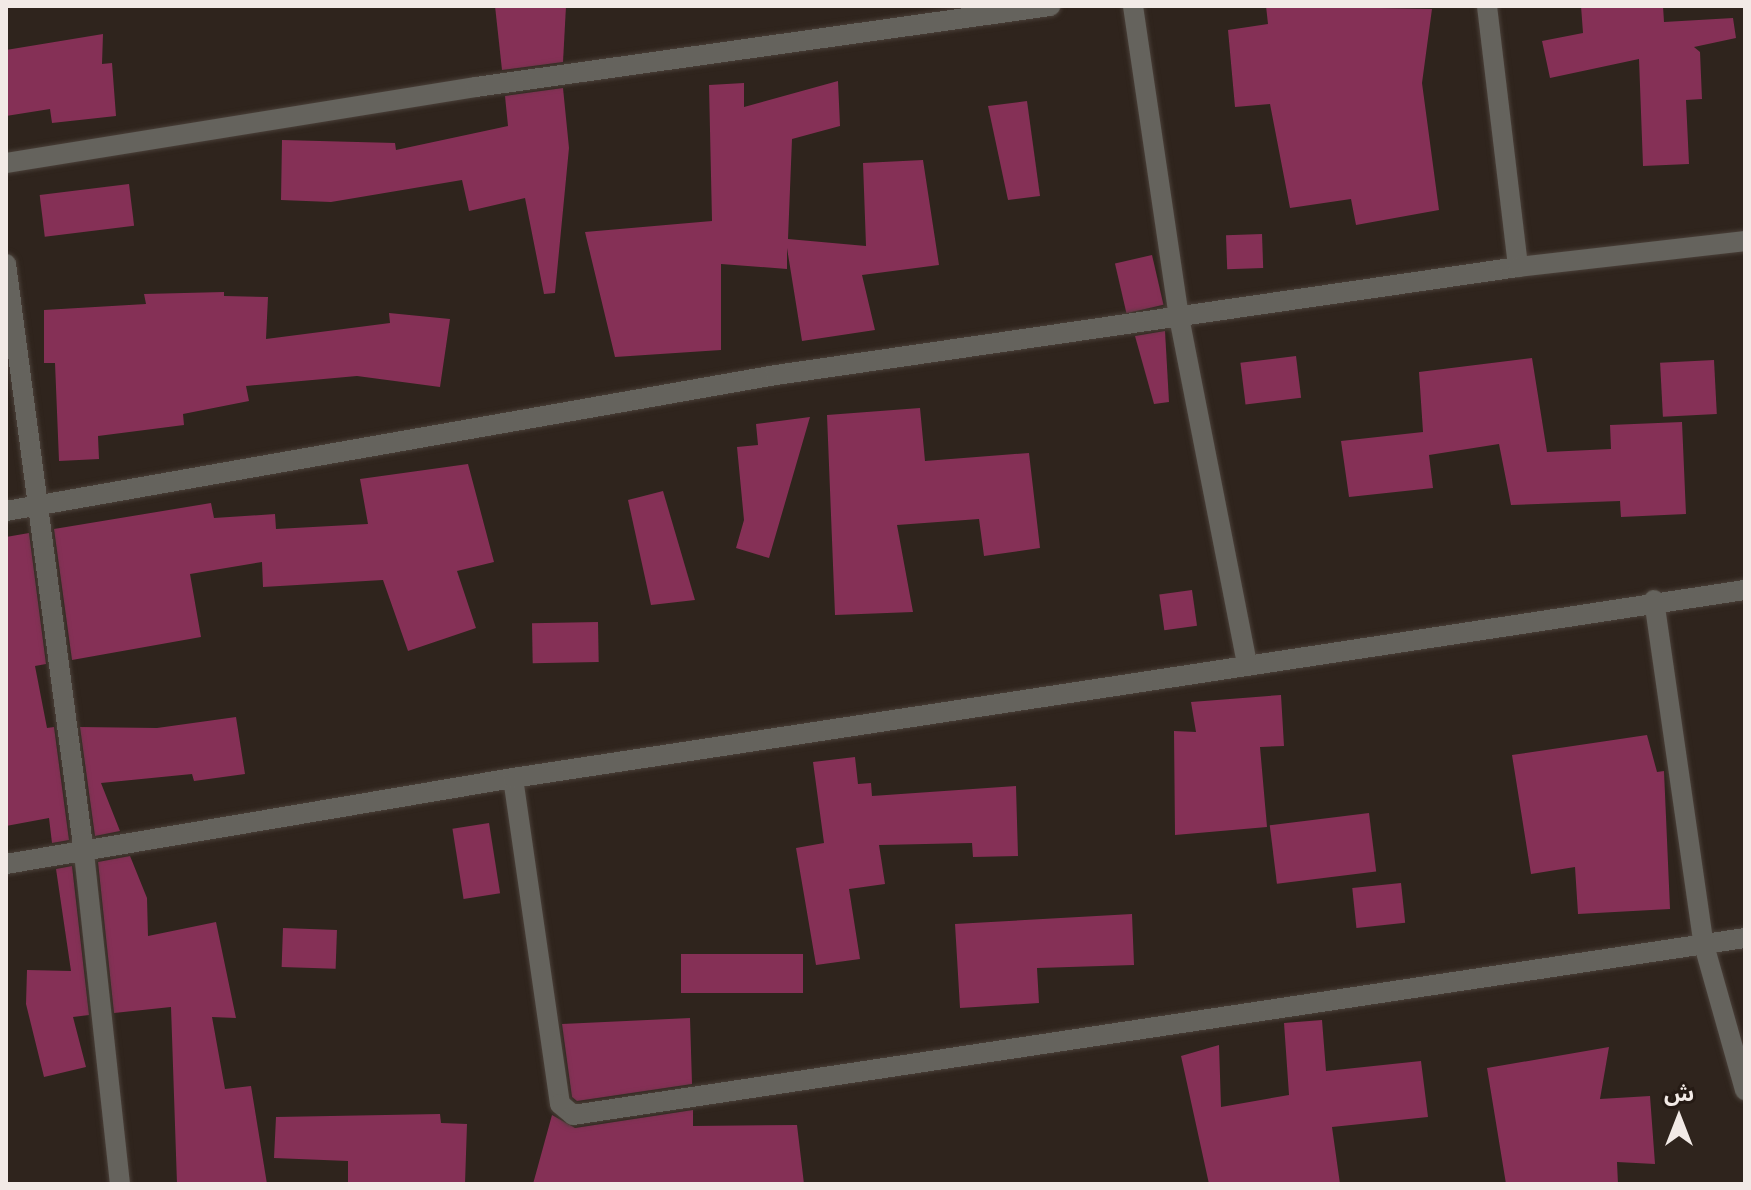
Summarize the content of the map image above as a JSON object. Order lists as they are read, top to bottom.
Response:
{
  "north": "top"
}
